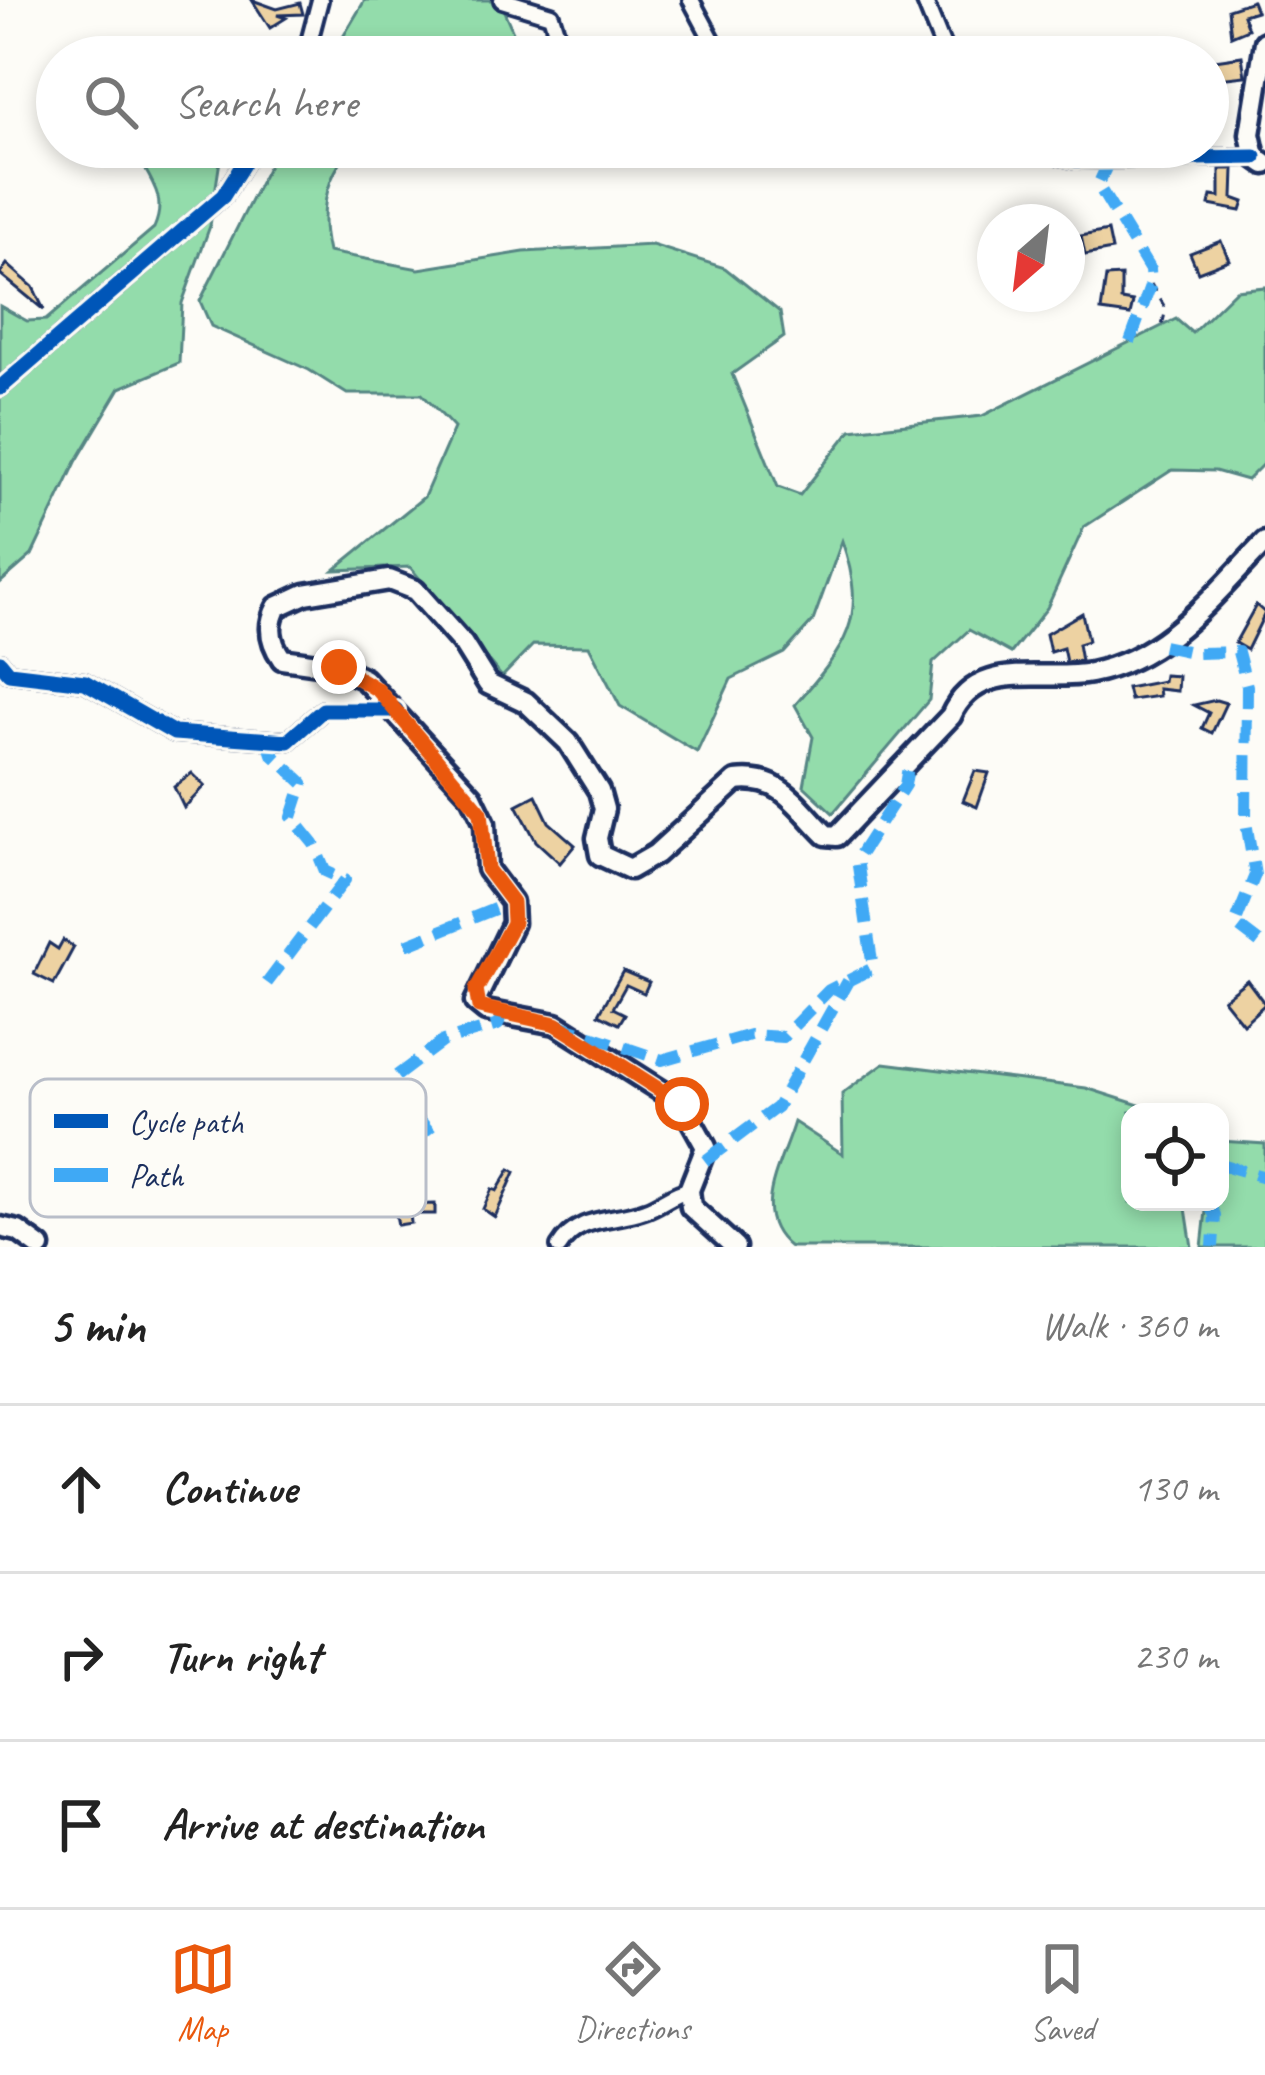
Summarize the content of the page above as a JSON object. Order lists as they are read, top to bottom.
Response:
{
  "legend": ["Cycle path", "Path"],
  "north": "bottom left",
  "page": {
    "search": "Search here",
    "heading": ["5 min", "Walk · 360 m"],
    "list": [
      ["Continue", "130 m"],
      ["Turn right", "230 m"],
      "Arrive at destination"
    ],
    "nav": ["Map", "Directions", "Saved"]
  }
}
